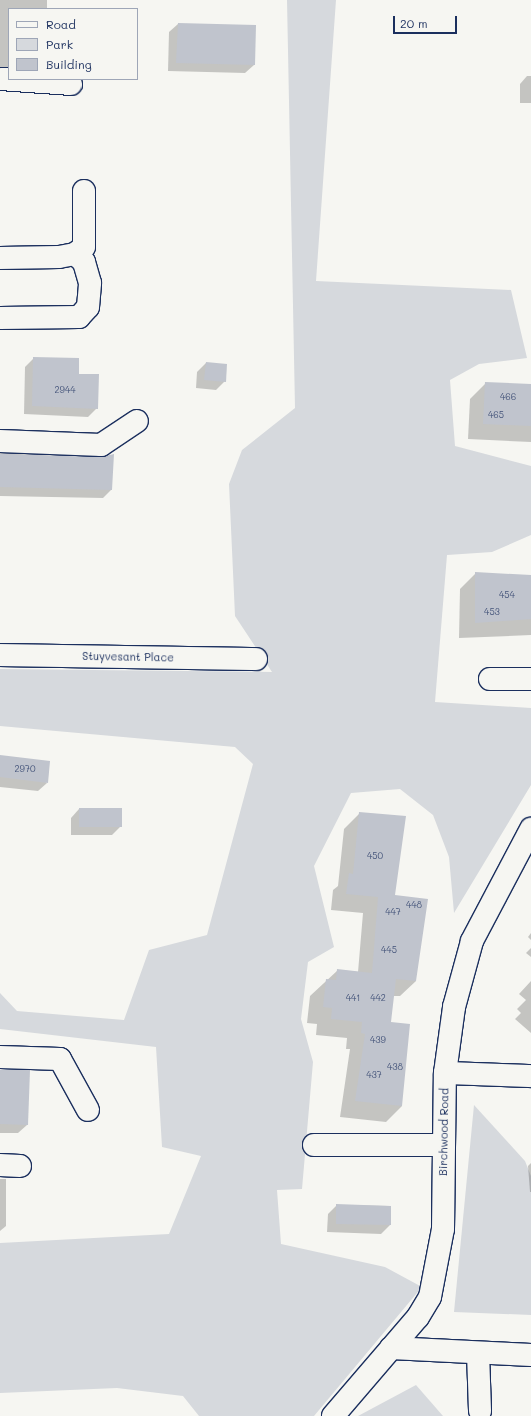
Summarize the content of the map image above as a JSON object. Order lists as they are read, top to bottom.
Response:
{
  "streets": {
    "street": ["Stuyvesant Place", "Birchwood Road"]
  },
  "house_numbers": [
    "2944",
    "466",
    "465",
    "454",
    "453",
    "2970",
    "450",
    "448",
    "447",
    "445",
    "441",
    "442",
    "439",
    "438",
    "437"
  ],
  "legend": ["Road", "Park", "Building"],
  "scale_bar": "20 m"
}
